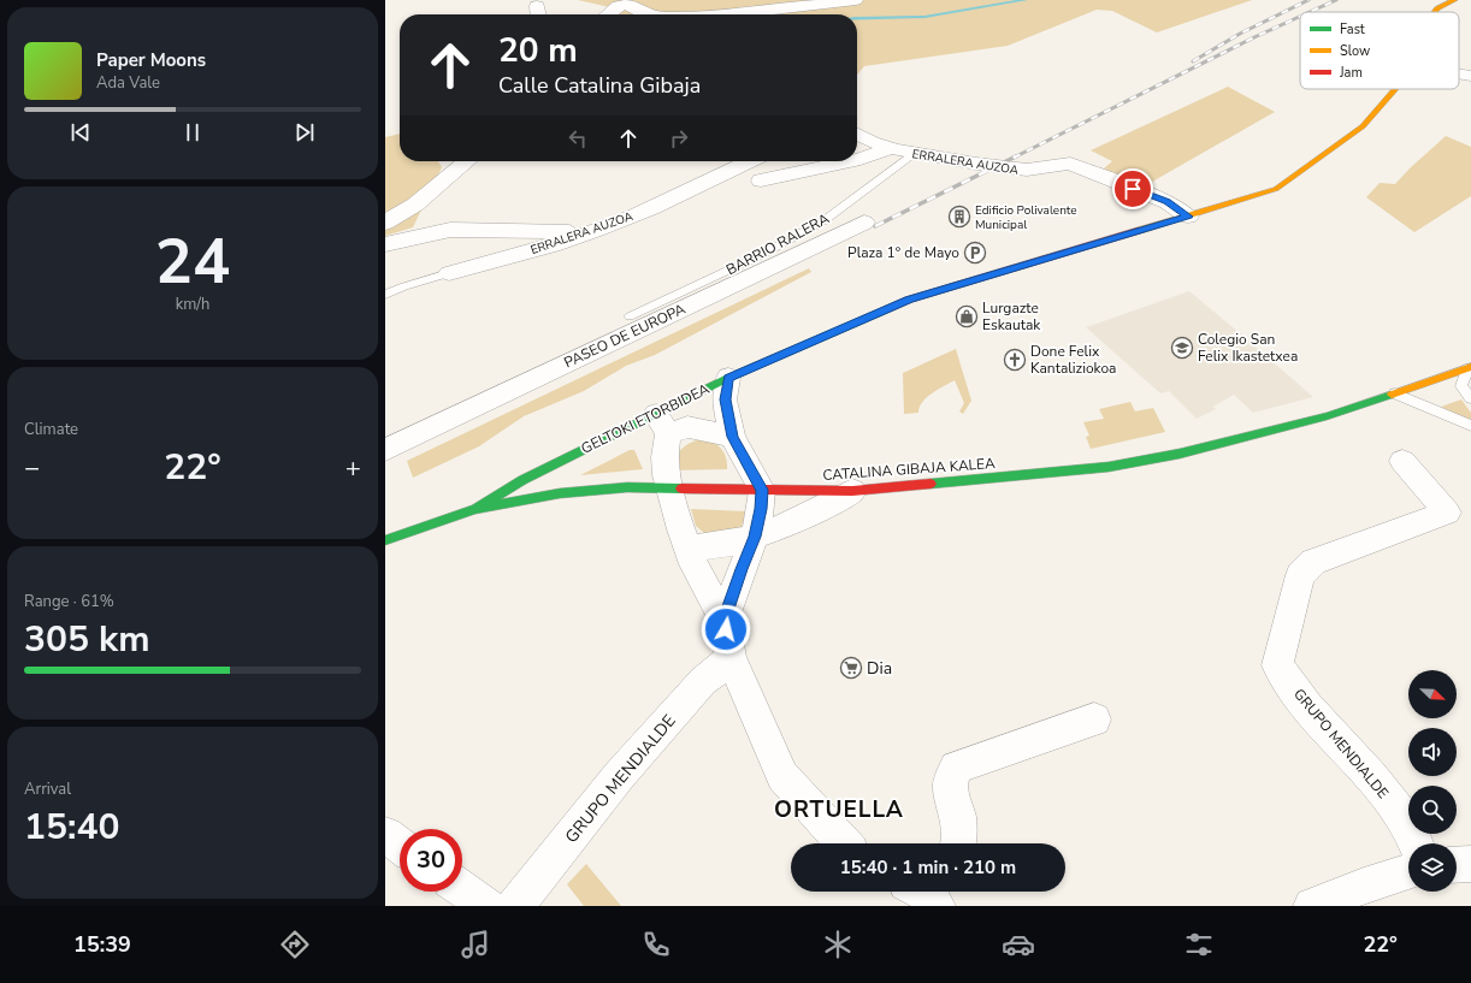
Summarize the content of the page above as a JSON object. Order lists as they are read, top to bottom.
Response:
{
  "streets": {
    "street": [
      "ERRALERA AUZOA",
      "PASEO DE EUROPA",
      "GELTOKI ETORBIDEA",
      "CATALINA GIBAJA KALEA",
      "GRUPO MENDIALDE"
    ],
    "lane": ["BARRIO RALERA"]
  },
  "crossings": [
    ["ERRALERA AUZOA", "BARRIO RALERA"],
    ["ERRALERA AUZOA", "GELTOKI ETORBIDEA"],
    ["GELTOKI ETORBIDEA", "CATALINA GIBAJA KALEA"]
  ],
  "districts": ["ORTUELLA"],
  "places": {
    "building": ["Edificio Polivalente Municipal"],
    "parking": ["Plaza 1° de Mayo"],
    "shop": ["Lurgazte Eskautak"],
    "school or university": ["Colegio San Felix Ikastetxea"],
    "church": ["Done Felix Kantaliziokoa"],
    "supermarket": ["Dia"]
  },
  "legend": ["Fast", "Slow", "Jam"],
  "north": "bottom right",
  "page": {
    "turn": ["20 m", "Calle Catalina Gibaja"],
    "song": ["Paper Moons", "Ada Vale"],
    "tile": [
      ["24", "km/h"],
      "Climate",
      ["Range · 61%", "305 km"],
      ["Arrival", "15:40"]
    ],
    "heat": ["−", "22°", "+"],
    "limit": "30",
    "trip": "15:40 · 1 min · 210 m",
    "tabs": ["15:39", "22°"]
  }
}
